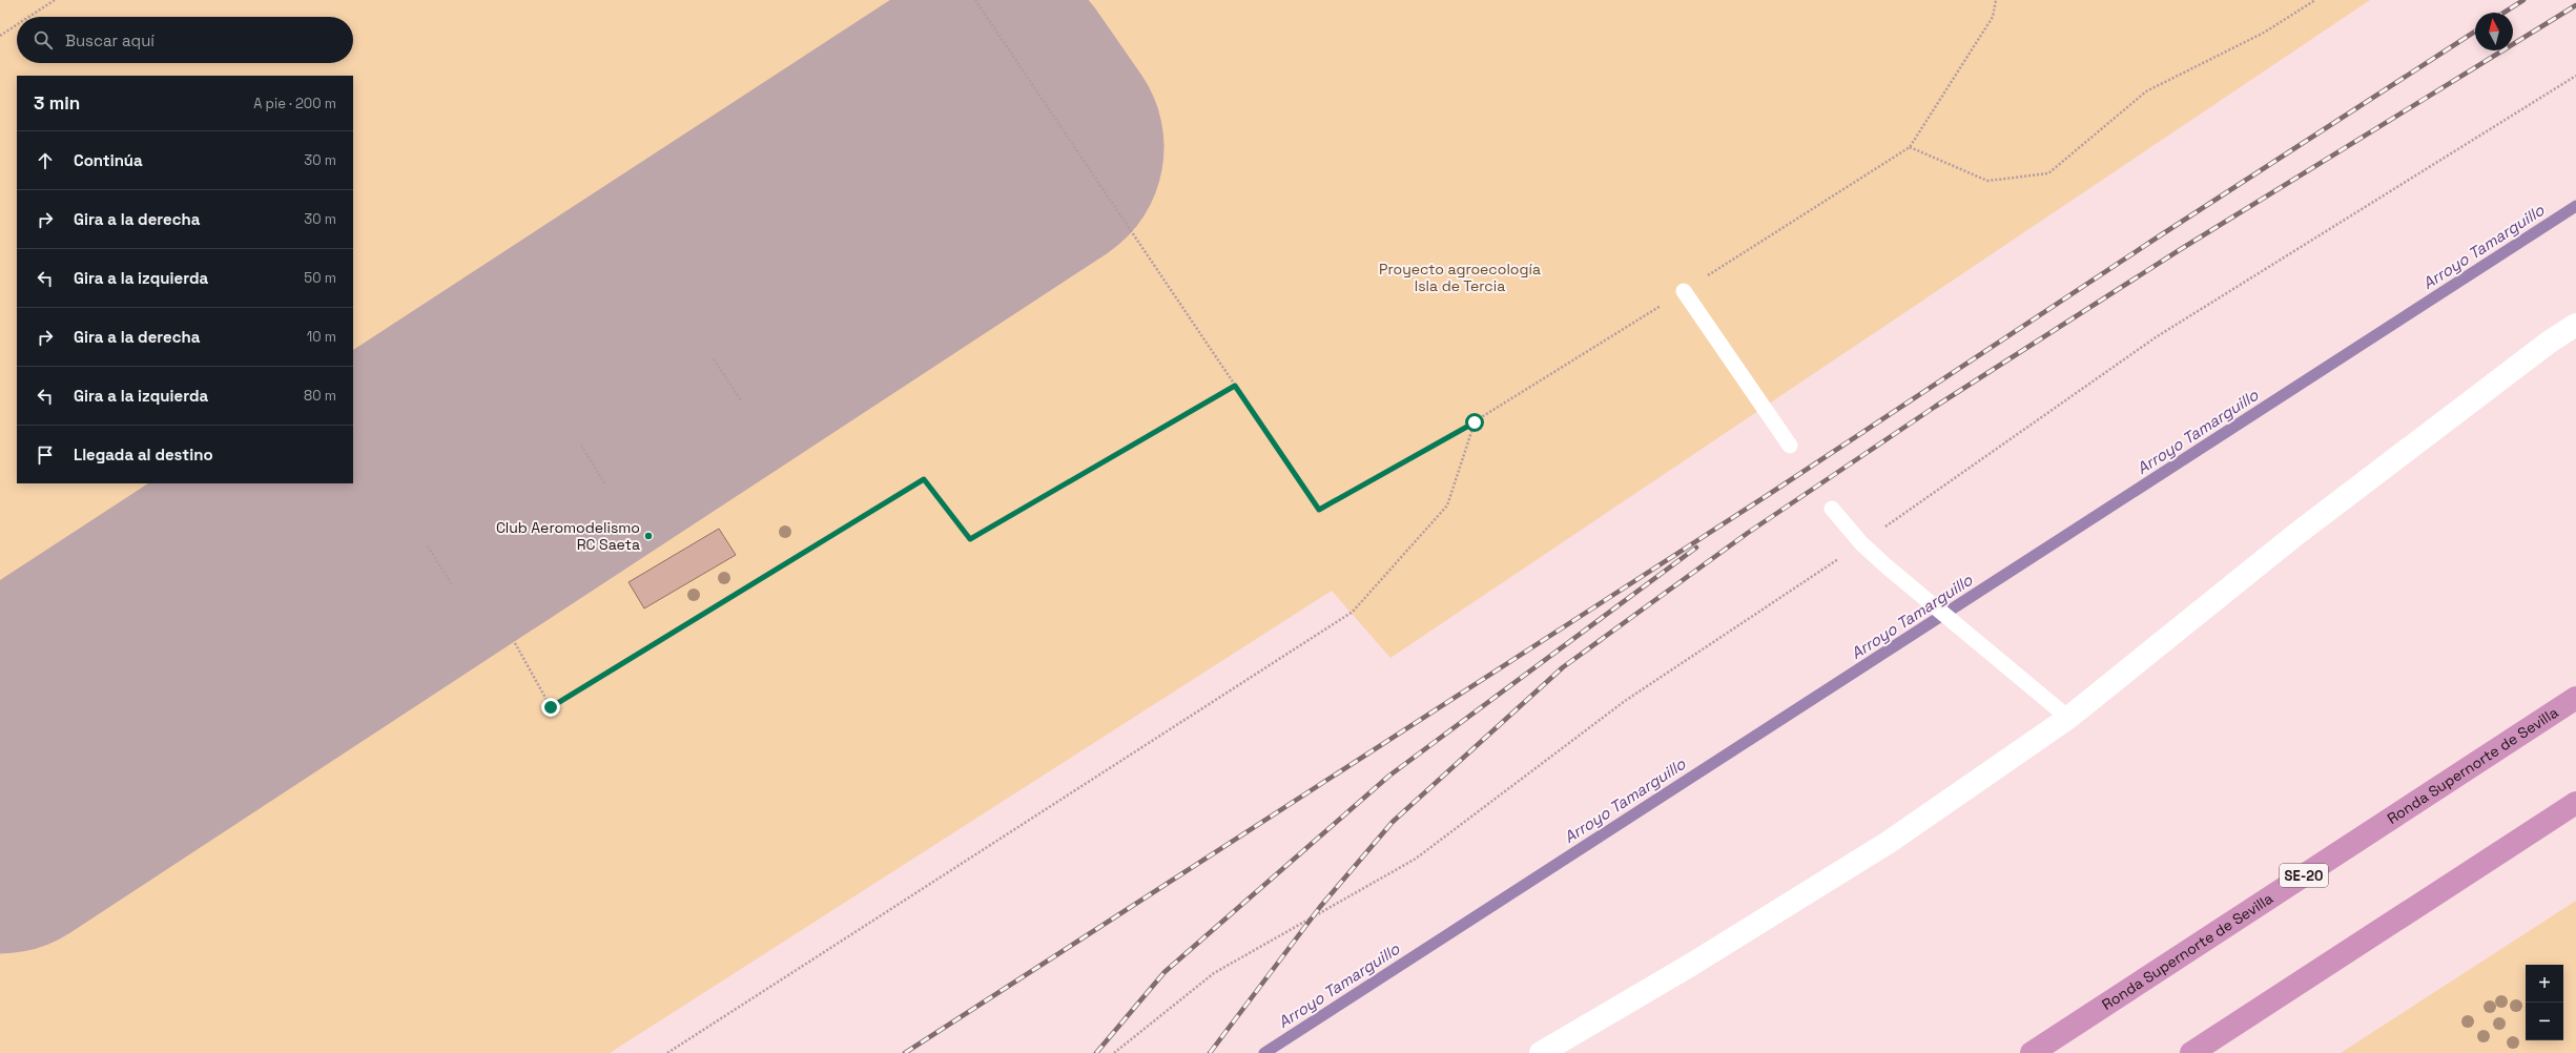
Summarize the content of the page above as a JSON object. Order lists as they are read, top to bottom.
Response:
{
  "streets": {
    "highway": ["Ronda Supernorte de Sevilla", "SE-20"]
  },
  "water": ["Arroyo Tamarguillo"],
  "parks": ["Proyecto agroecología Isla de Tercia"],
  "places": ["Club Aeromodelismo RC Saeta"],
  "north": "top",
  "page": {
    "search": "Buscar aquí",
    "heading": ["3 min", "A pie · 200 m"],
    "list": [
      ["Continúa", "30 m"],
      ["Gira a la derecha", "30 m"],
      ["Gira a la izquierda", "50 m"],
      ["Gira a la derecha", "10 m"],
      ["Gira a la izquierda", "80 m"],
      "Llegada al destino"
    ],
    "map_buttons": ["+", "−"]
  }
}
